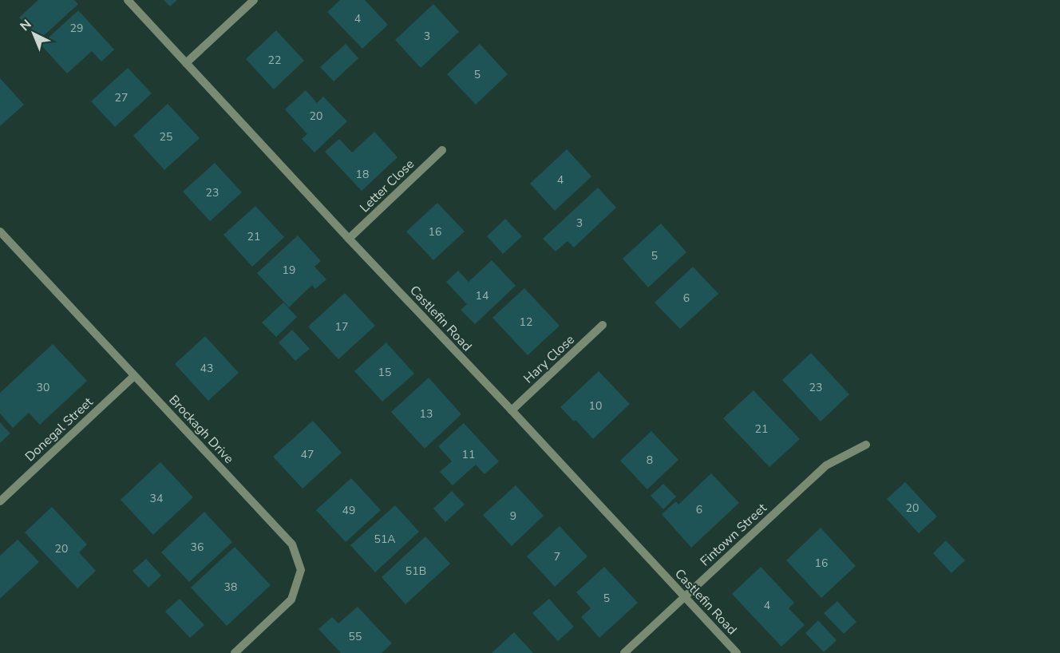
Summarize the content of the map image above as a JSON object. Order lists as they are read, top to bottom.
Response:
{
  "streets": {
    "street": [
      "Letter Close",
      "Castlefin Road",
      "Hary Close",
      "Donegal Street",
      "Brockagh Drive",
      "Fintown Street"
    ]
  },
  "crossings": [
    ["Letter Close", "Castlefin Road"],
    ["Castlefin Road", "Hary Close"],
    ["Castlefin Road", "Fintown Street"],
    ["Donegal Street", "Brockagh Drive"]
  ],
  "house_numbers": [
    "4",
    "29",
    "3",
    "22",
    "5",
    "27",
    "20",
    "25",
    "18",
    "4",
    "23",
    "3",
    "16",
    "21",
    "5",
    "19",
    "14",
    "6",
    "12",
    "17",
    "43",
    "15",
    "30",
    "23",
    "10",
    "13",
    "21",
    "47",
    "11",
    "8",
    "34",
    "20",
    "6",
    "49",
    "9",
    "51A",
    "36",
    "20",
    "7",
    "16",
    "51B",
    "38",
    "5",
    "4",
    "55"
  ],
  "north": "top left"
}
